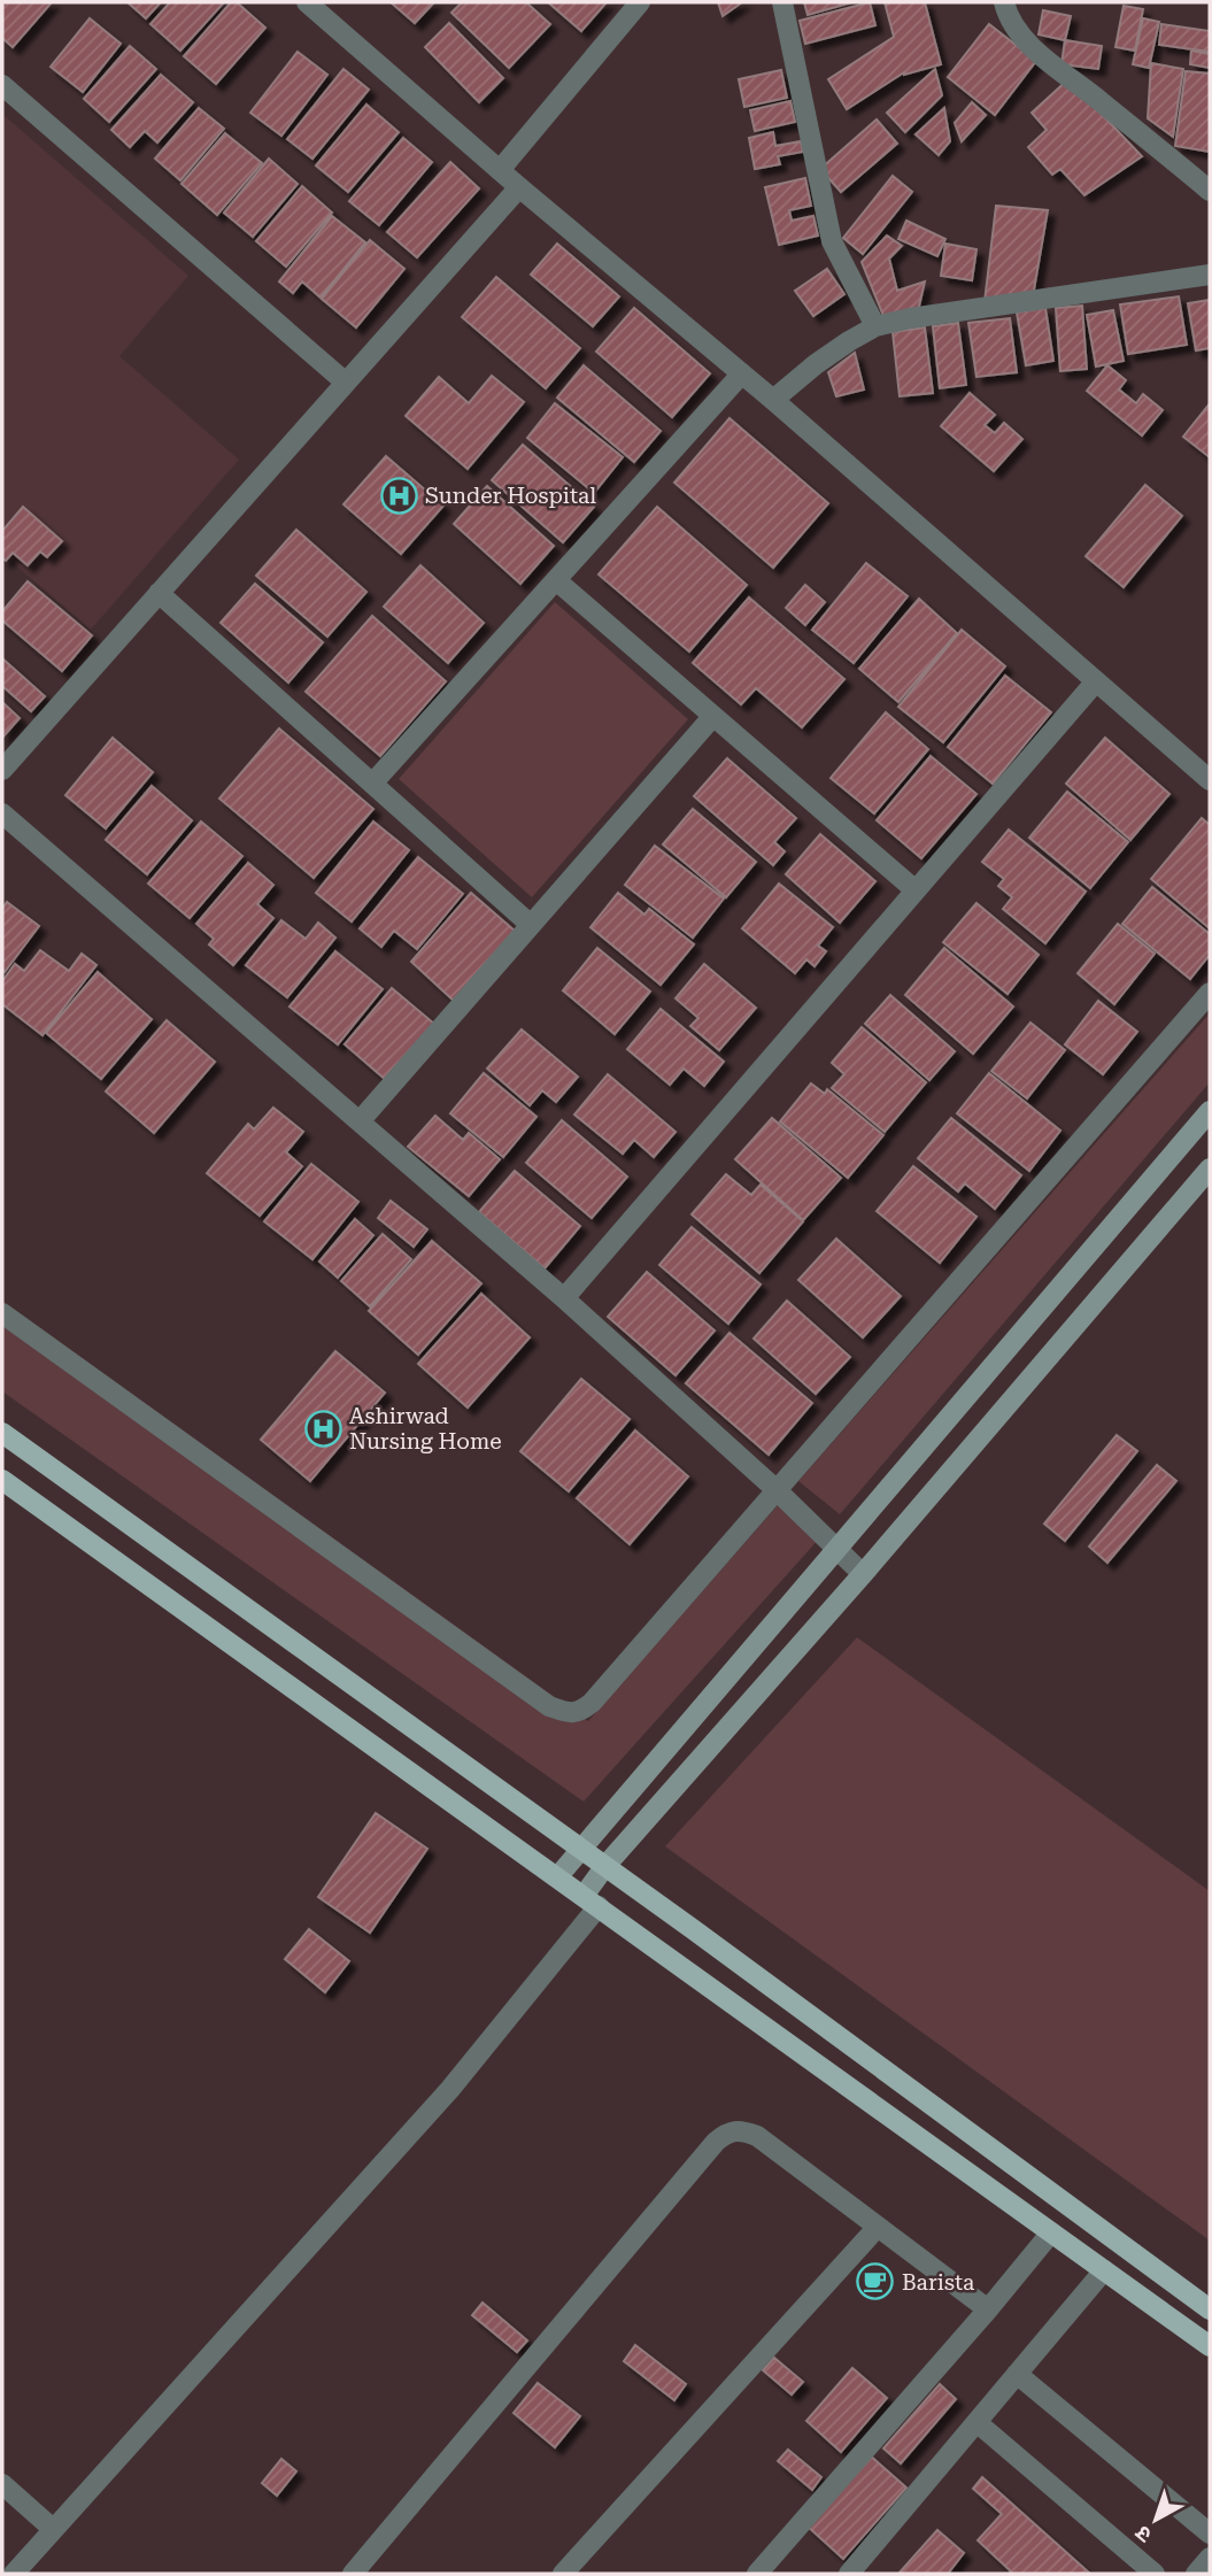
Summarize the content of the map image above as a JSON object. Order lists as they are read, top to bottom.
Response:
{
  "places": {
    "hospital": ["Sunder Hospital", "Ashirwad Nursing Home"],
    "cafe": ["Barista"]
  },
  "north": "bottom left"
}
